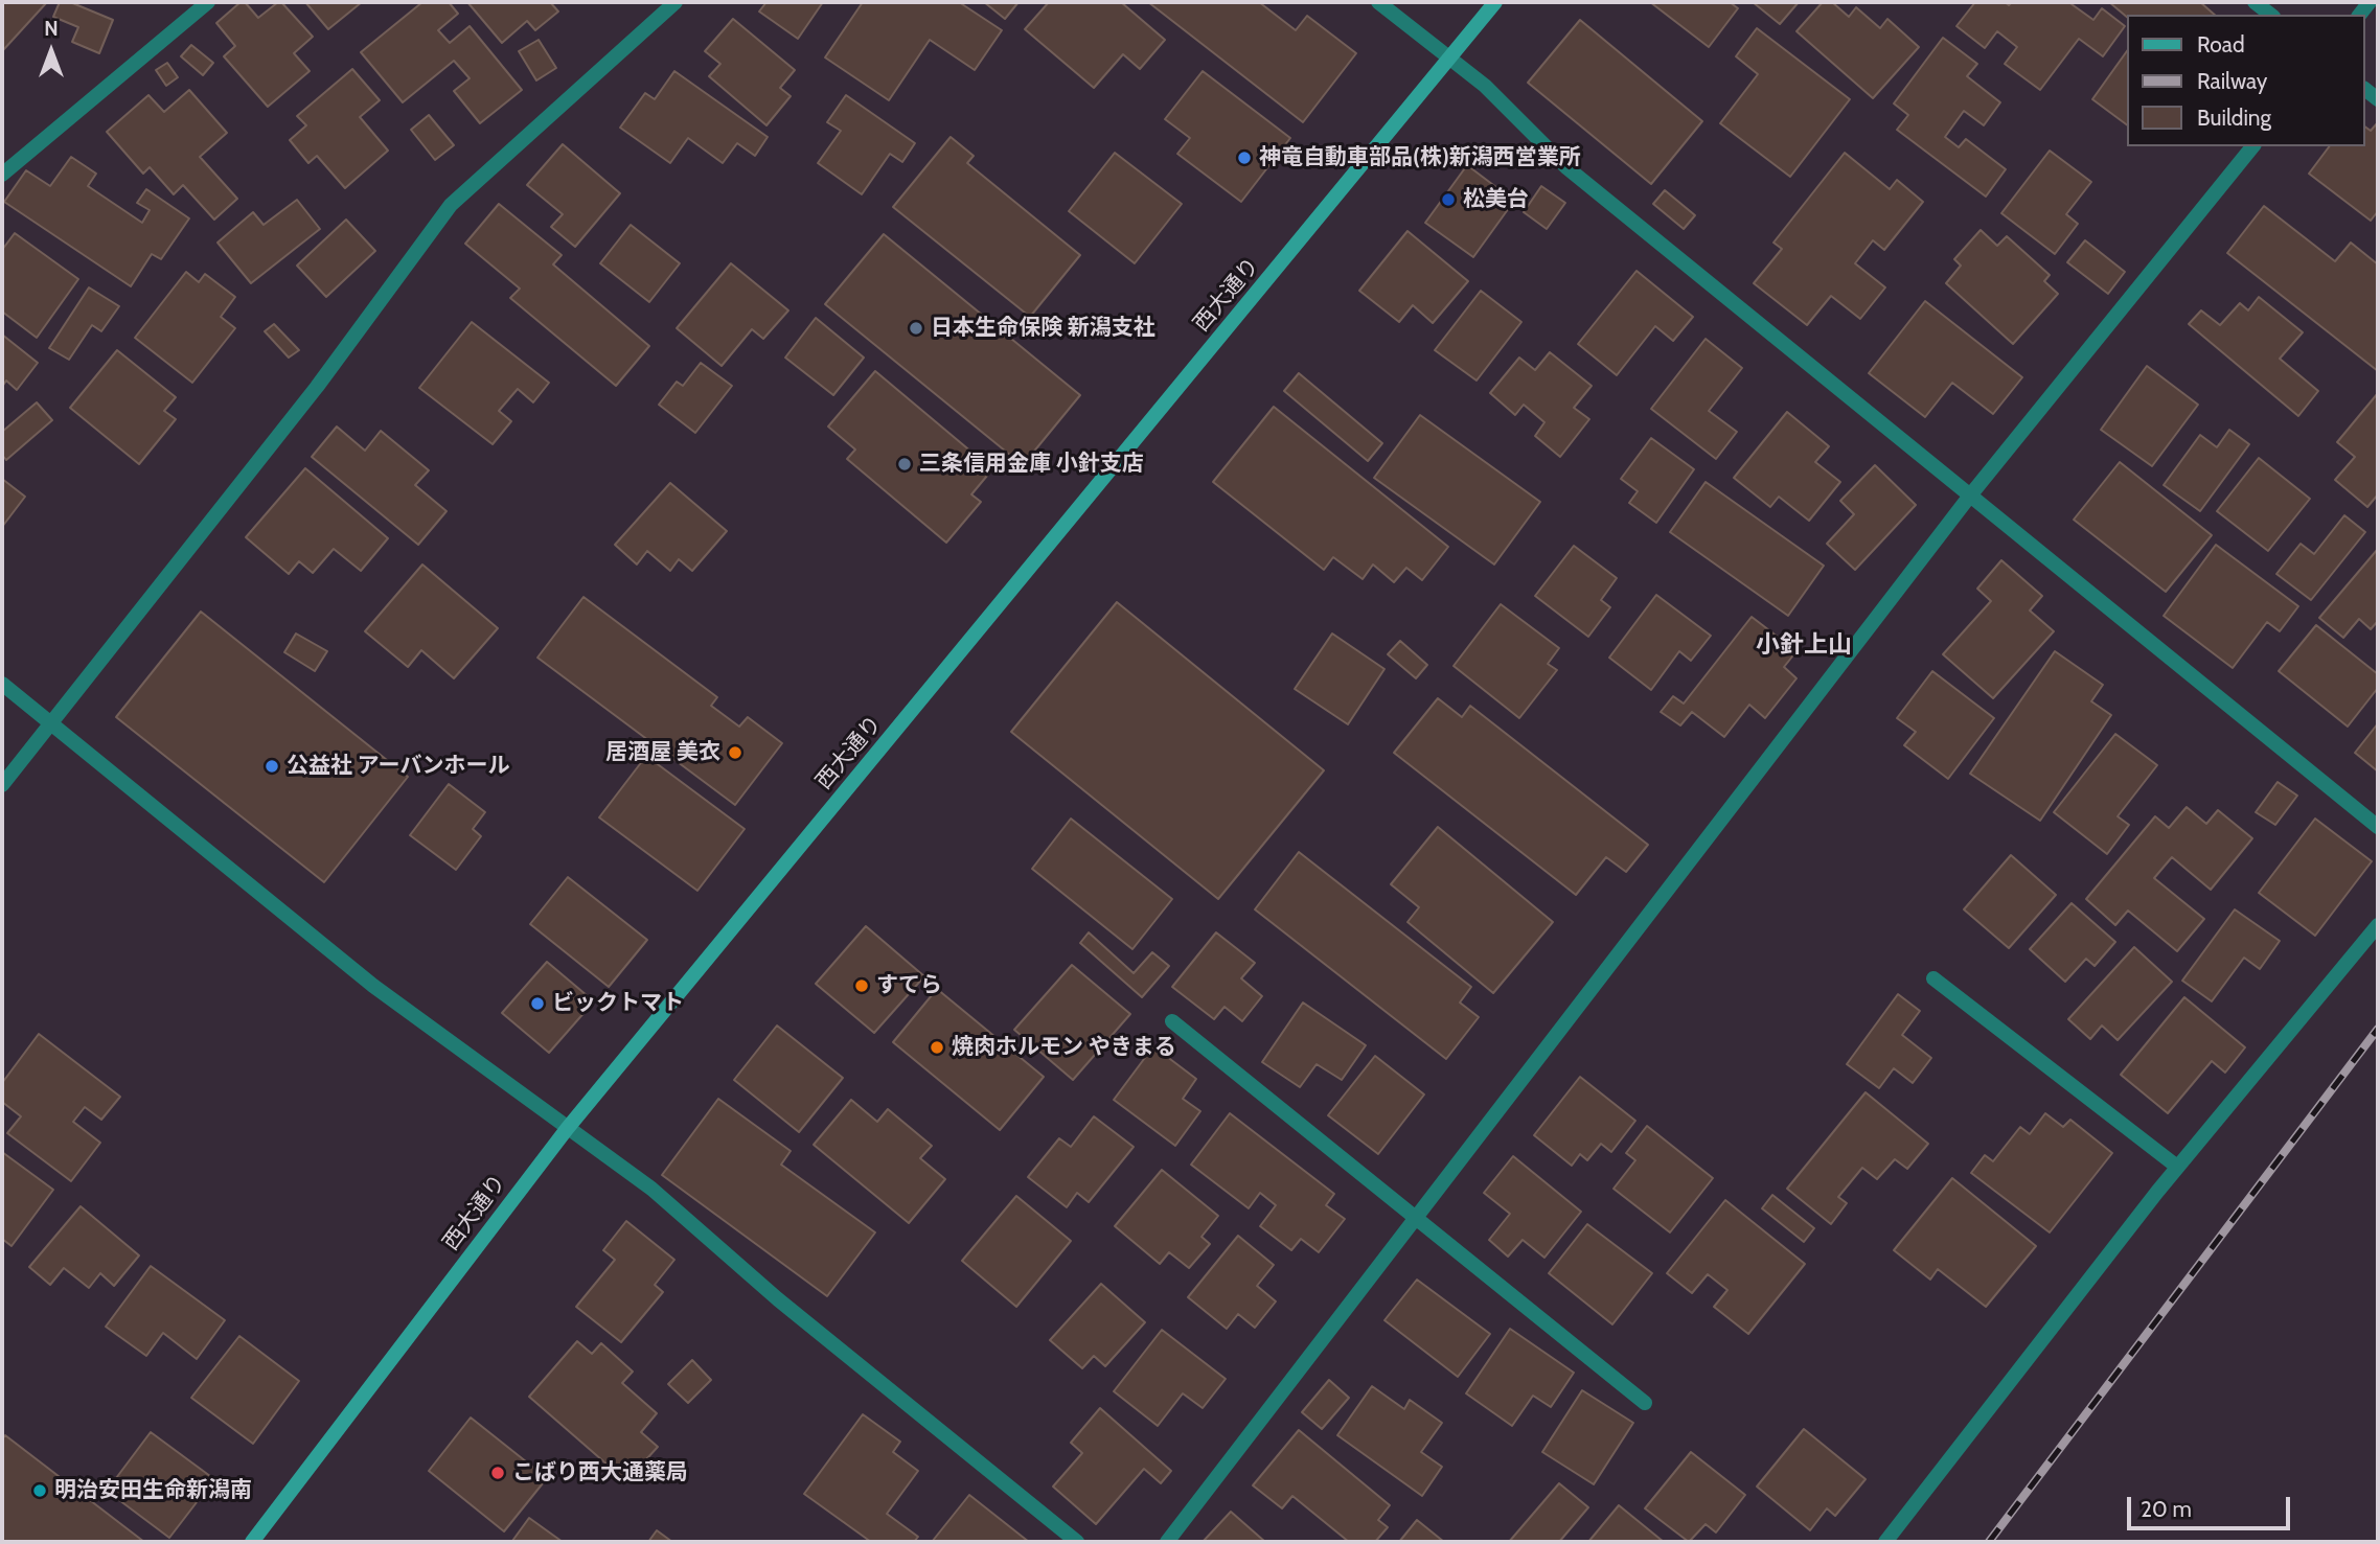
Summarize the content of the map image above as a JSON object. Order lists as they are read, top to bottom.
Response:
{
  "streets": {
    "street": ["西大通り"]
  },
  "districts": ["小針上山"],
  "places": [
    "神竜自動車部品(株)新潟西営業所",
    "松美台",
    "日本生命保険 新潟支社",
    "三条信用金庫 小針支店",
    "居酒屋 美衣",
    "公益社 アーバンホール",
    "すてら",
    "ビックトマト",
    "焼肉ホルモン やきまる",
    "こばり西大通薬局",
    "明治安田生命新潟南"
  ],
  "legend": ["Road", "Railway", "Building"],
  "scale_bar": "20 m",
  "north": "top"
}
